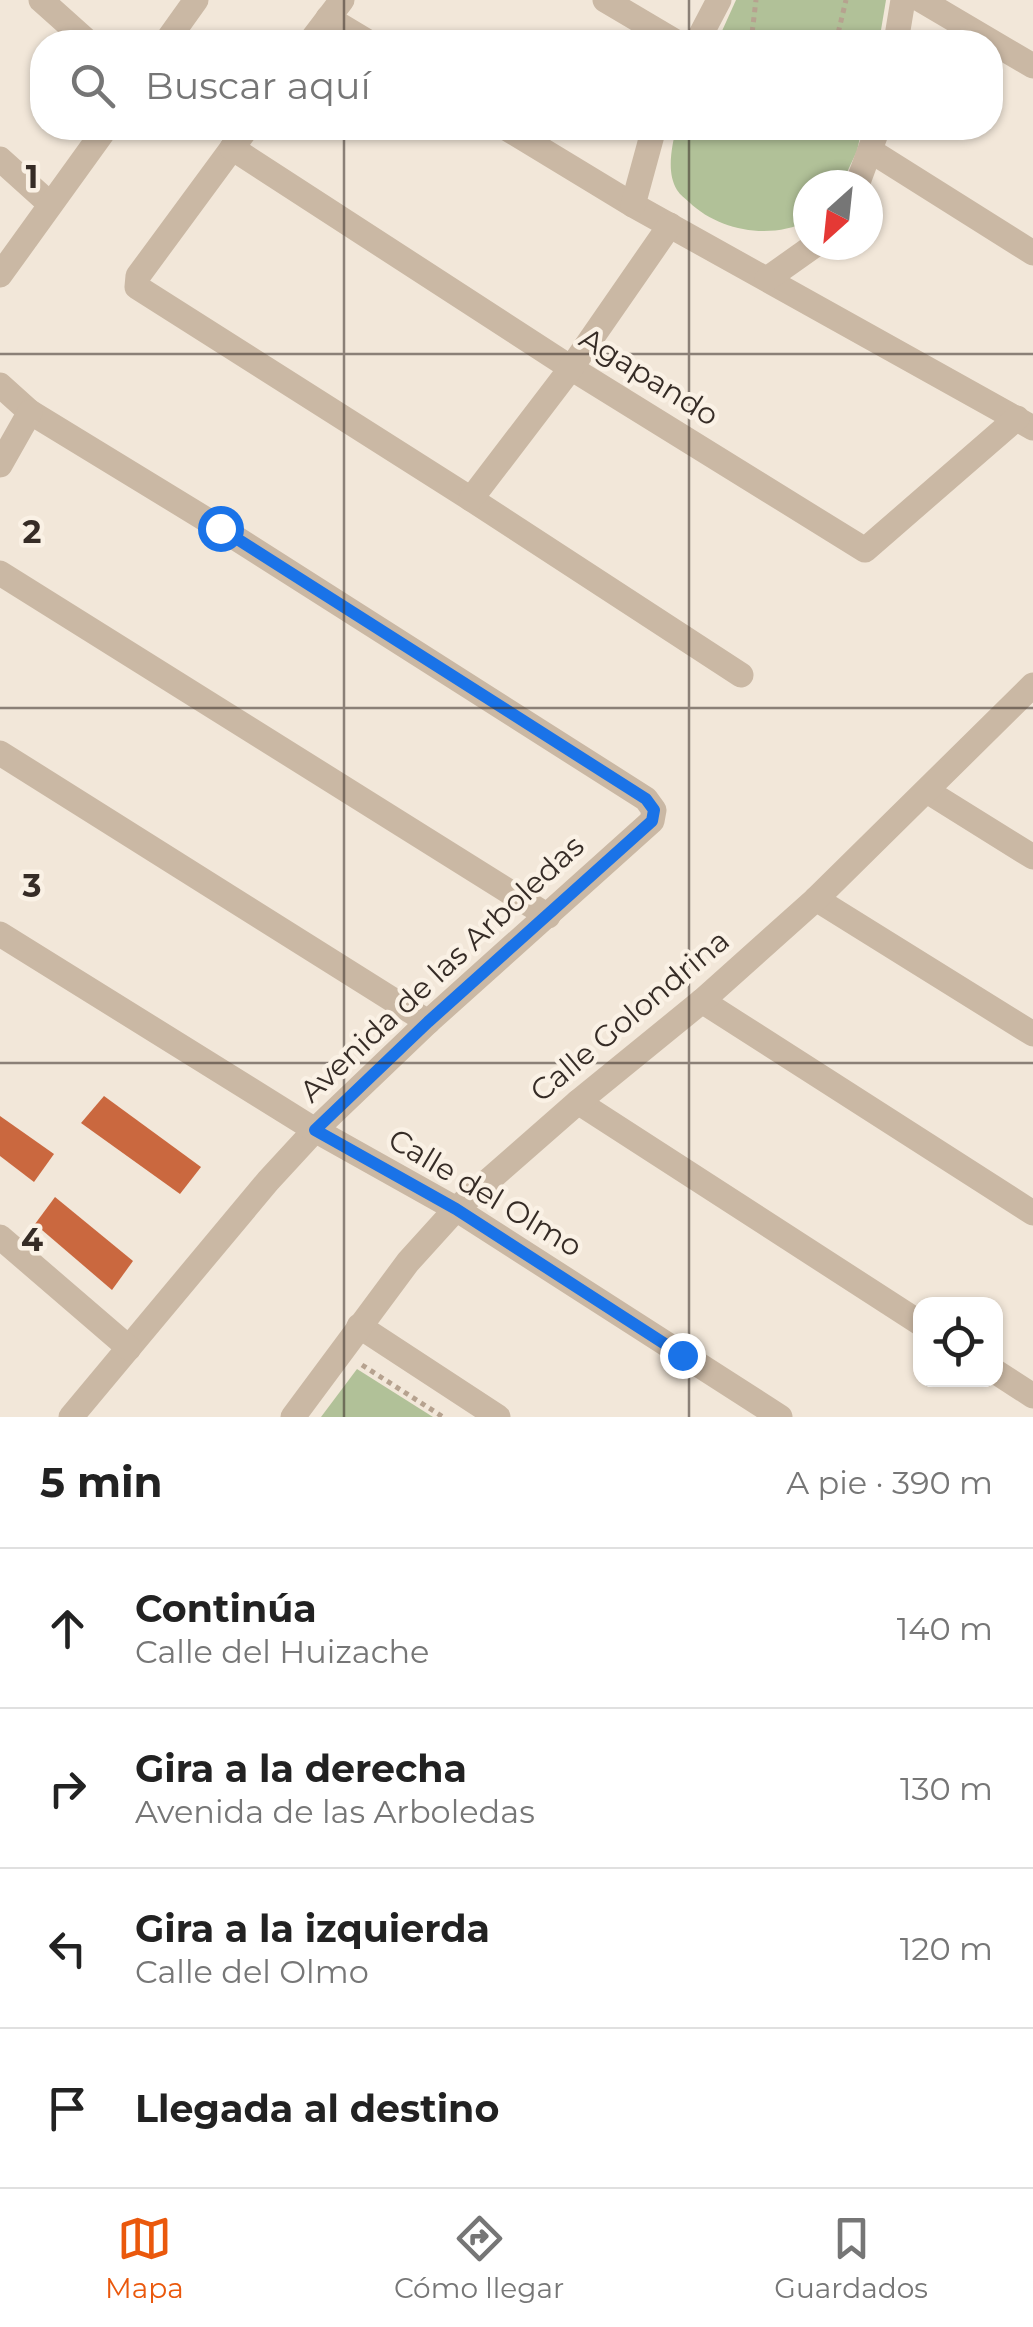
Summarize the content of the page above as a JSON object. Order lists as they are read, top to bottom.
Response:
{
  "streets": {
    "street": [
      "Agapando",
      "Avenida de las Arboledas",
      "Calle Golondrina",
      "Calle del Olmo"
    ]
  },
  "crossings": [
    ["Avenida de las Arboledas", "Calle del Olmo"],
    ["Calle Golondrina", "Calle del Olmo"]
  ],
  "north": "bottom left",
  "page": {
    "search": "Buscar aquí",
    "heading": ["5 min", "A pie · 390 m"],
    "list": [
      ["Continúa", "Calle del Huizache", "140 m"],
      ["Gira a la derecha", "Avenida de las Arboledas", "130 m"],
      ["Gira a la izquierda", "Calle del Olmo", "120 m"],
      "Llegada al destino"
    ],
    "nav": ["Mapa", "Cómo llegar", "Guardados"]
  },
  "grid": {
    "rows": [
      "1",
      "2",
      "3",
      "4"
    ]
  }
}
